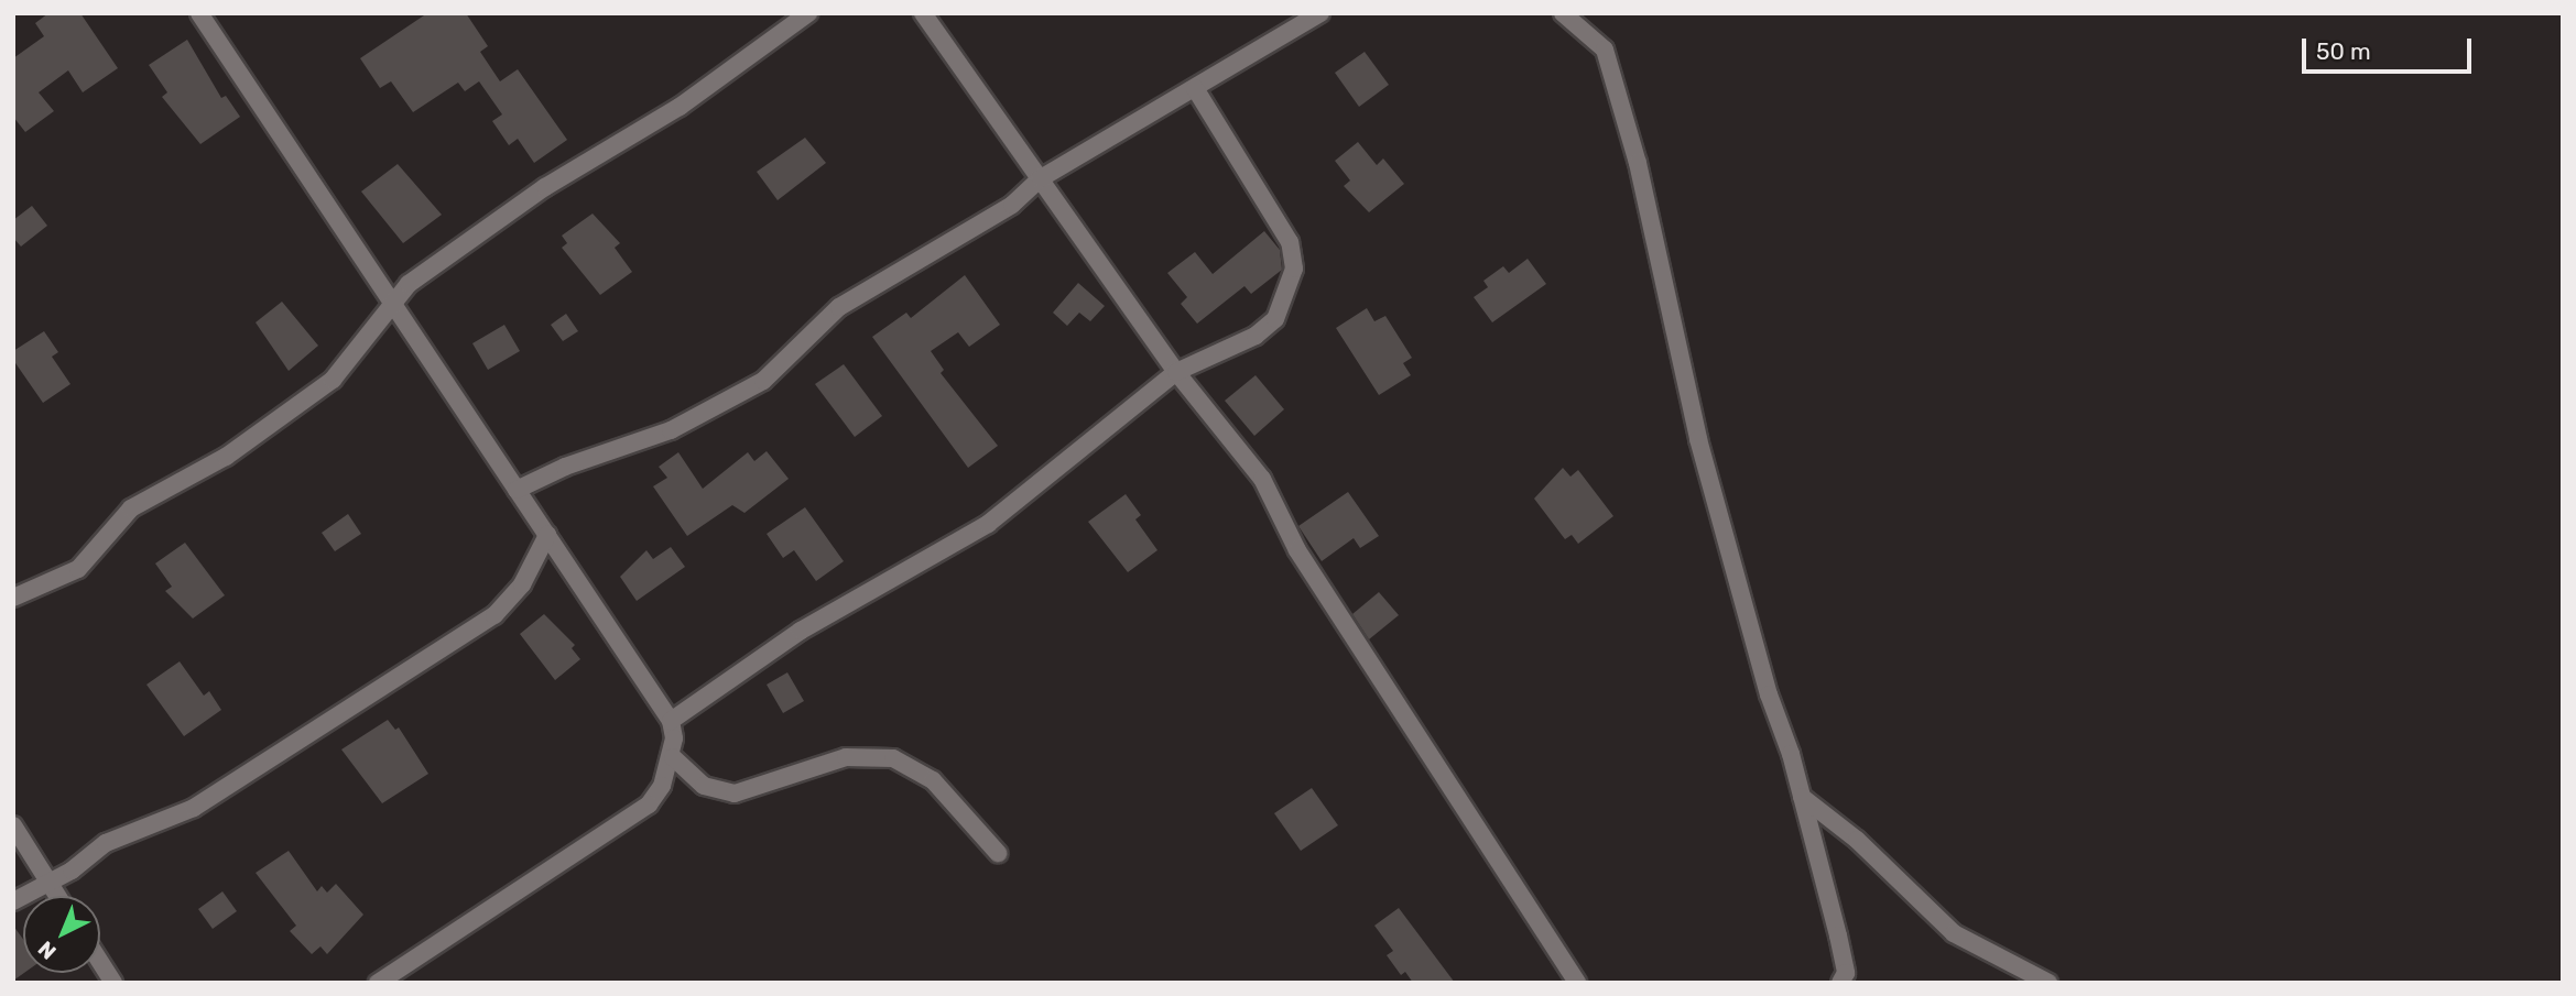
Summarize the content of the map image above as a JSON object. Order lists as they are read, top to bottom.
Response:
{
  "scale_bar": "50 m",
  "north": "bottom left"
}
